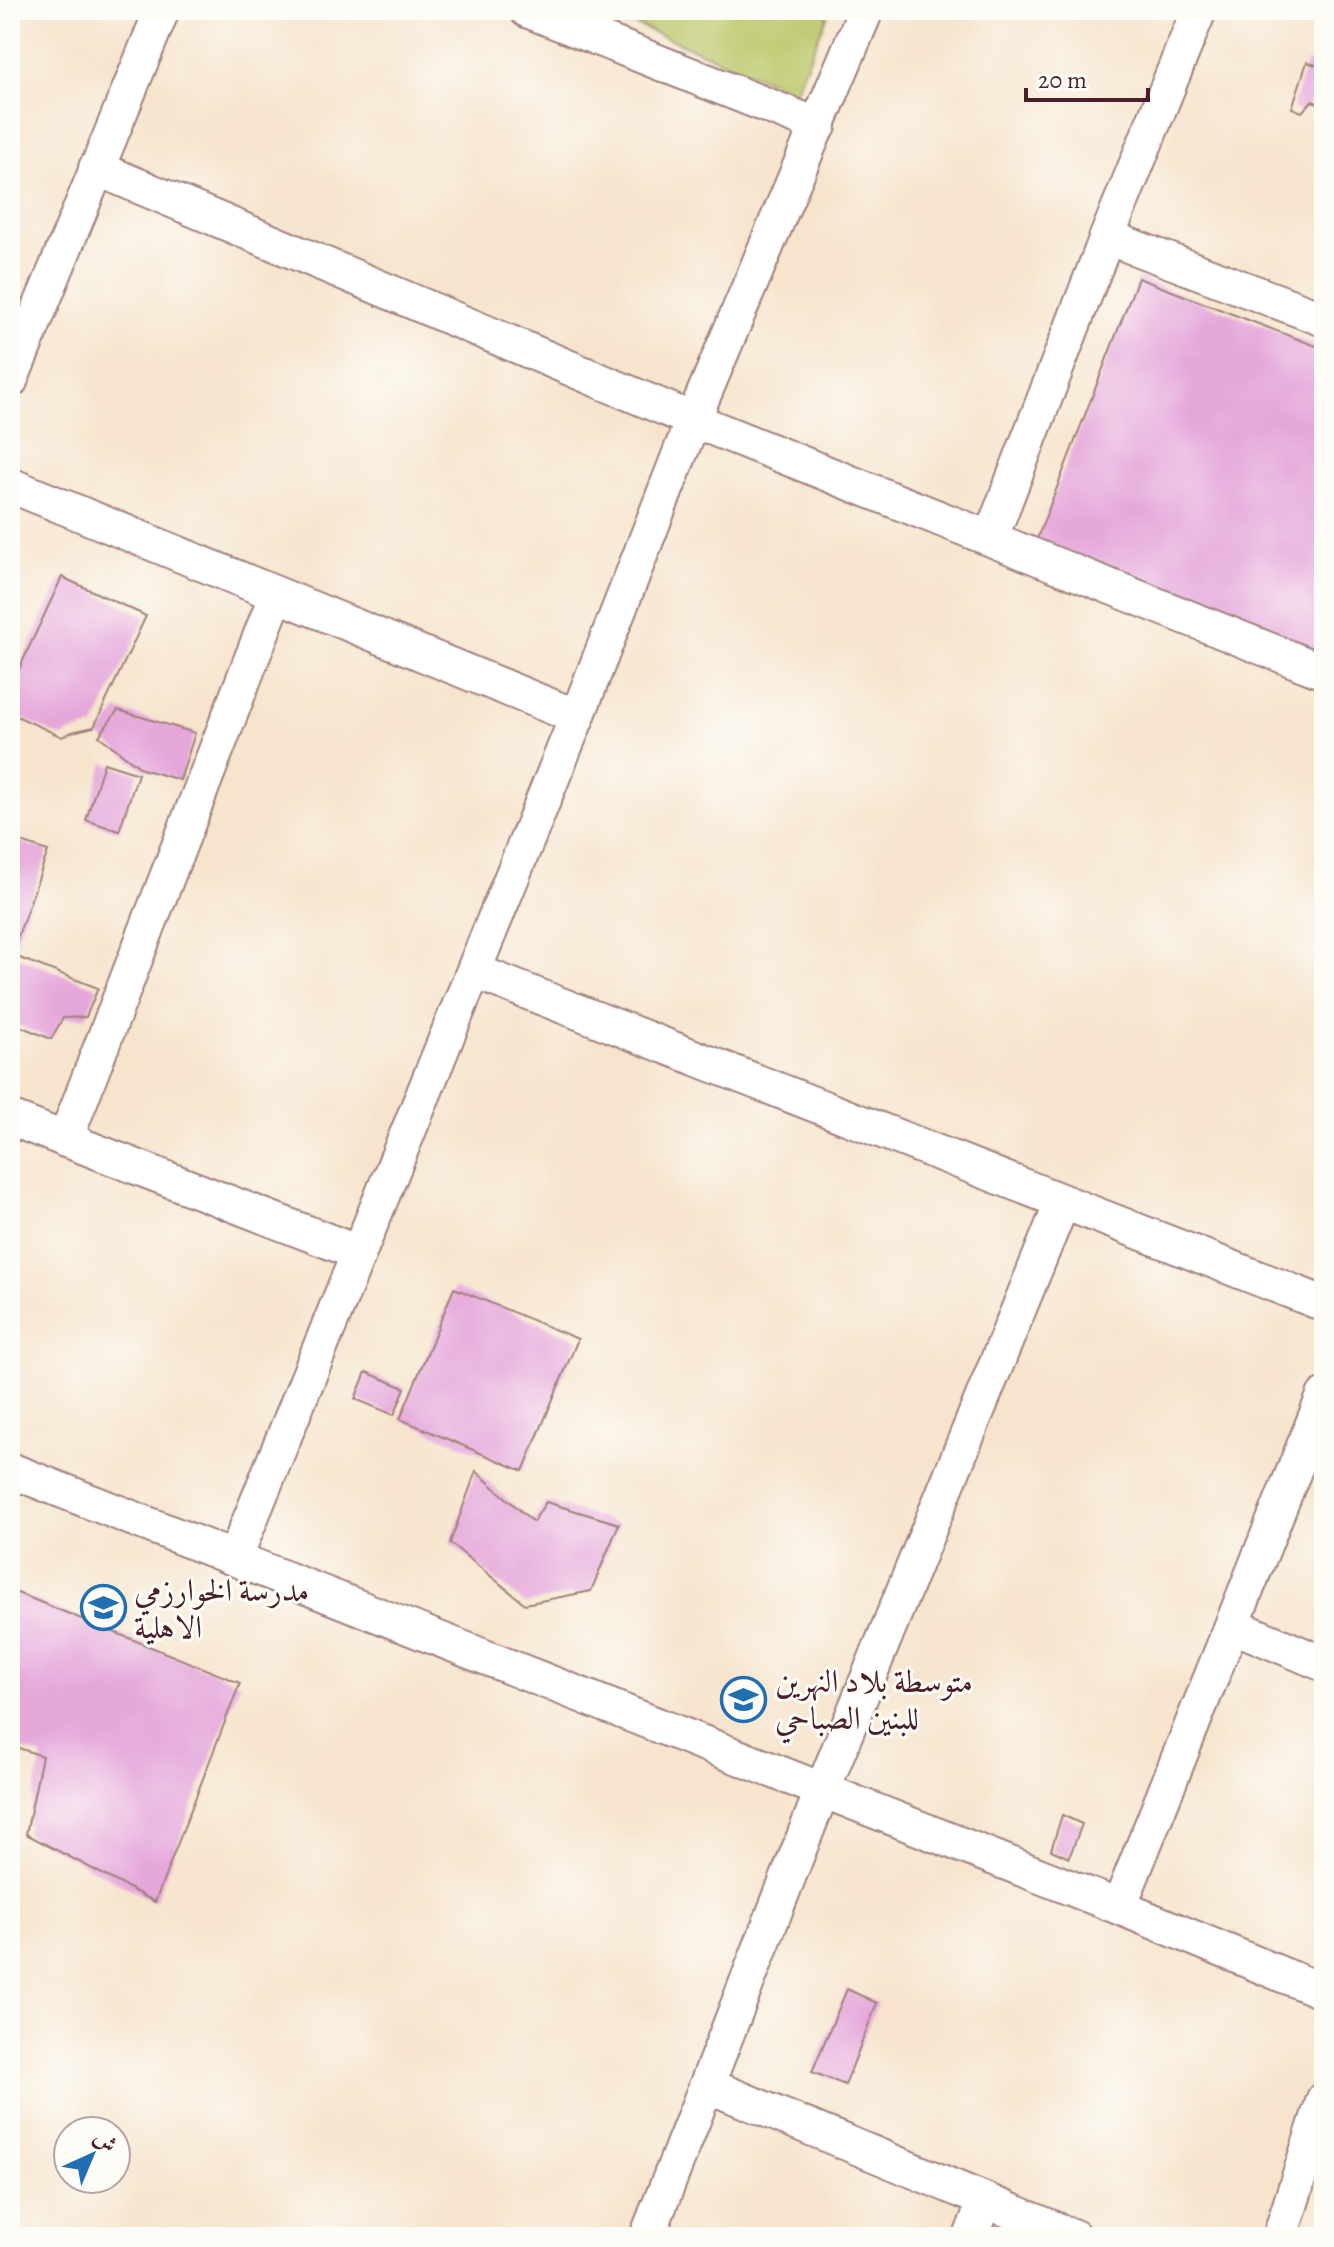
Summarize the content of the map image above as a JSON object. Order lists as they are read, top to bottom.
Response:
{
  "places": {
    "school or university": ["مدرسة الخوارزمي الاهلية", "متوسطة بلاد النهرين للبنين الصباحي"]
  },
  "scale_bar": "20 m",
  "north": "top right"
}
